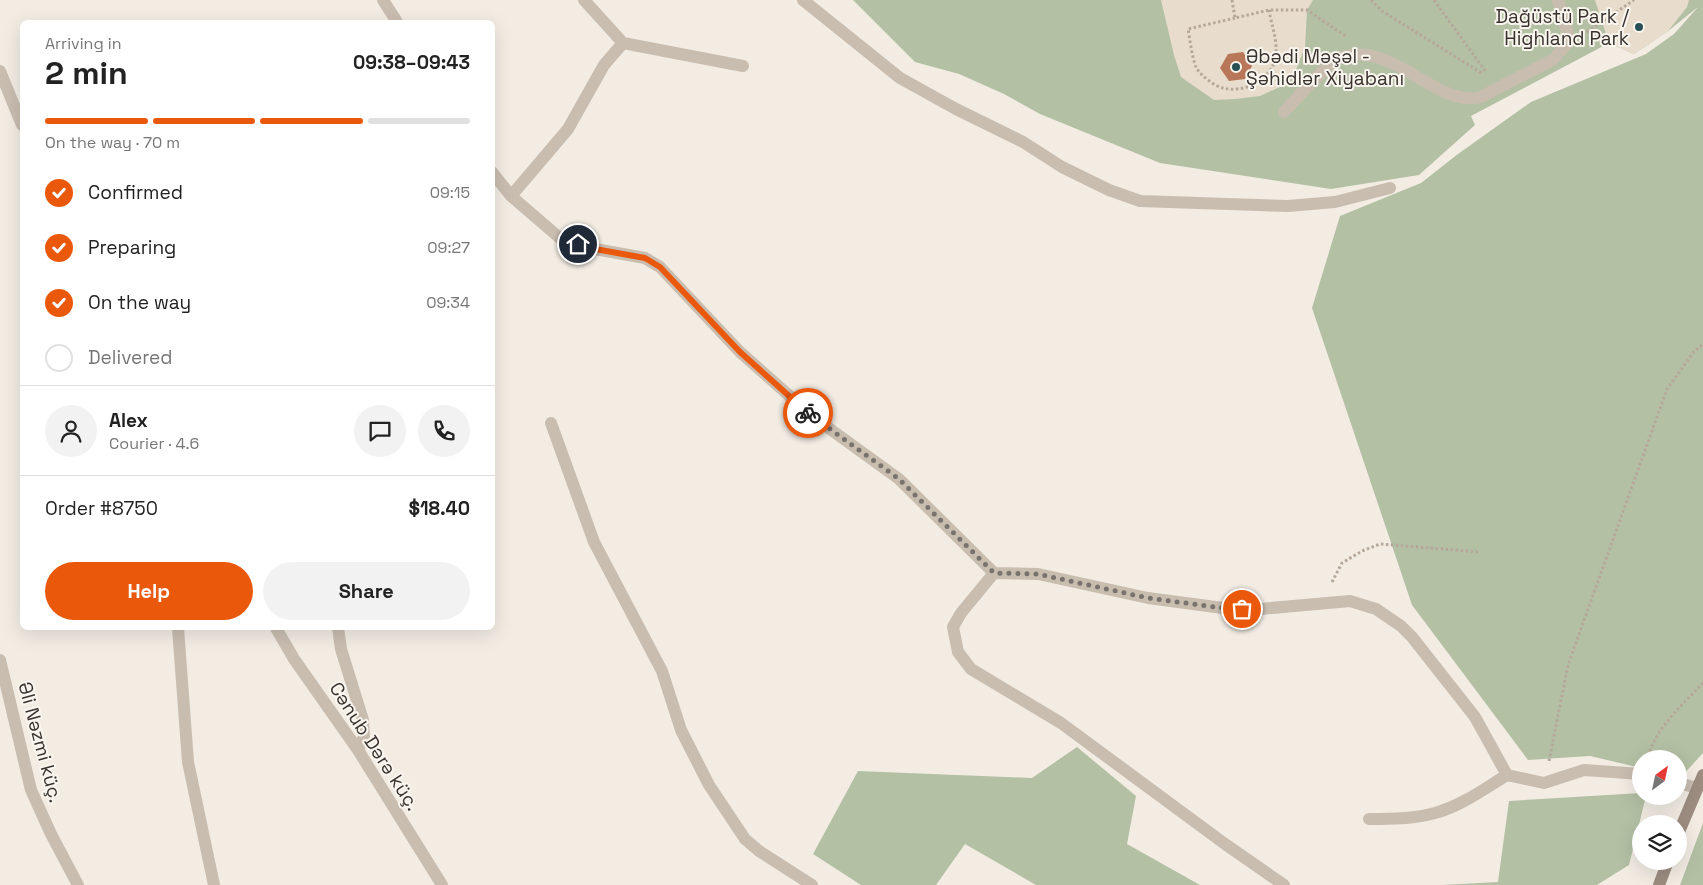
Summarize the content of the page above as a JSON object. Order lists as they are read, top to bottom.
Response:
{
  "streets": {
    "street": ["Əli Nəzmi küç.", "Cənub Dərə küç."]
  },
  "places": ["Dağüstü Park / Highland Park", "Əbədi Məşəl - Şəhidlər Xiyabanı"],
  "north": "top right",
  "page": {
    "heading": ["2 min", "Arriving in", "09:38–09:43"],
    "panel": [
      "Alex",
      "Courier · 4.6",
      "Order #8750",
      "$18.40"
    ],
    "bar": "On the way · 70 m",
    "list": [
      ["Confirmed", "09:15"],
      ["Preparing", "09:27"],
      ["On the way", "09:34"],
      "Delivered"
    ],
    "buttons": ["Help", "Share"]
  }
}
